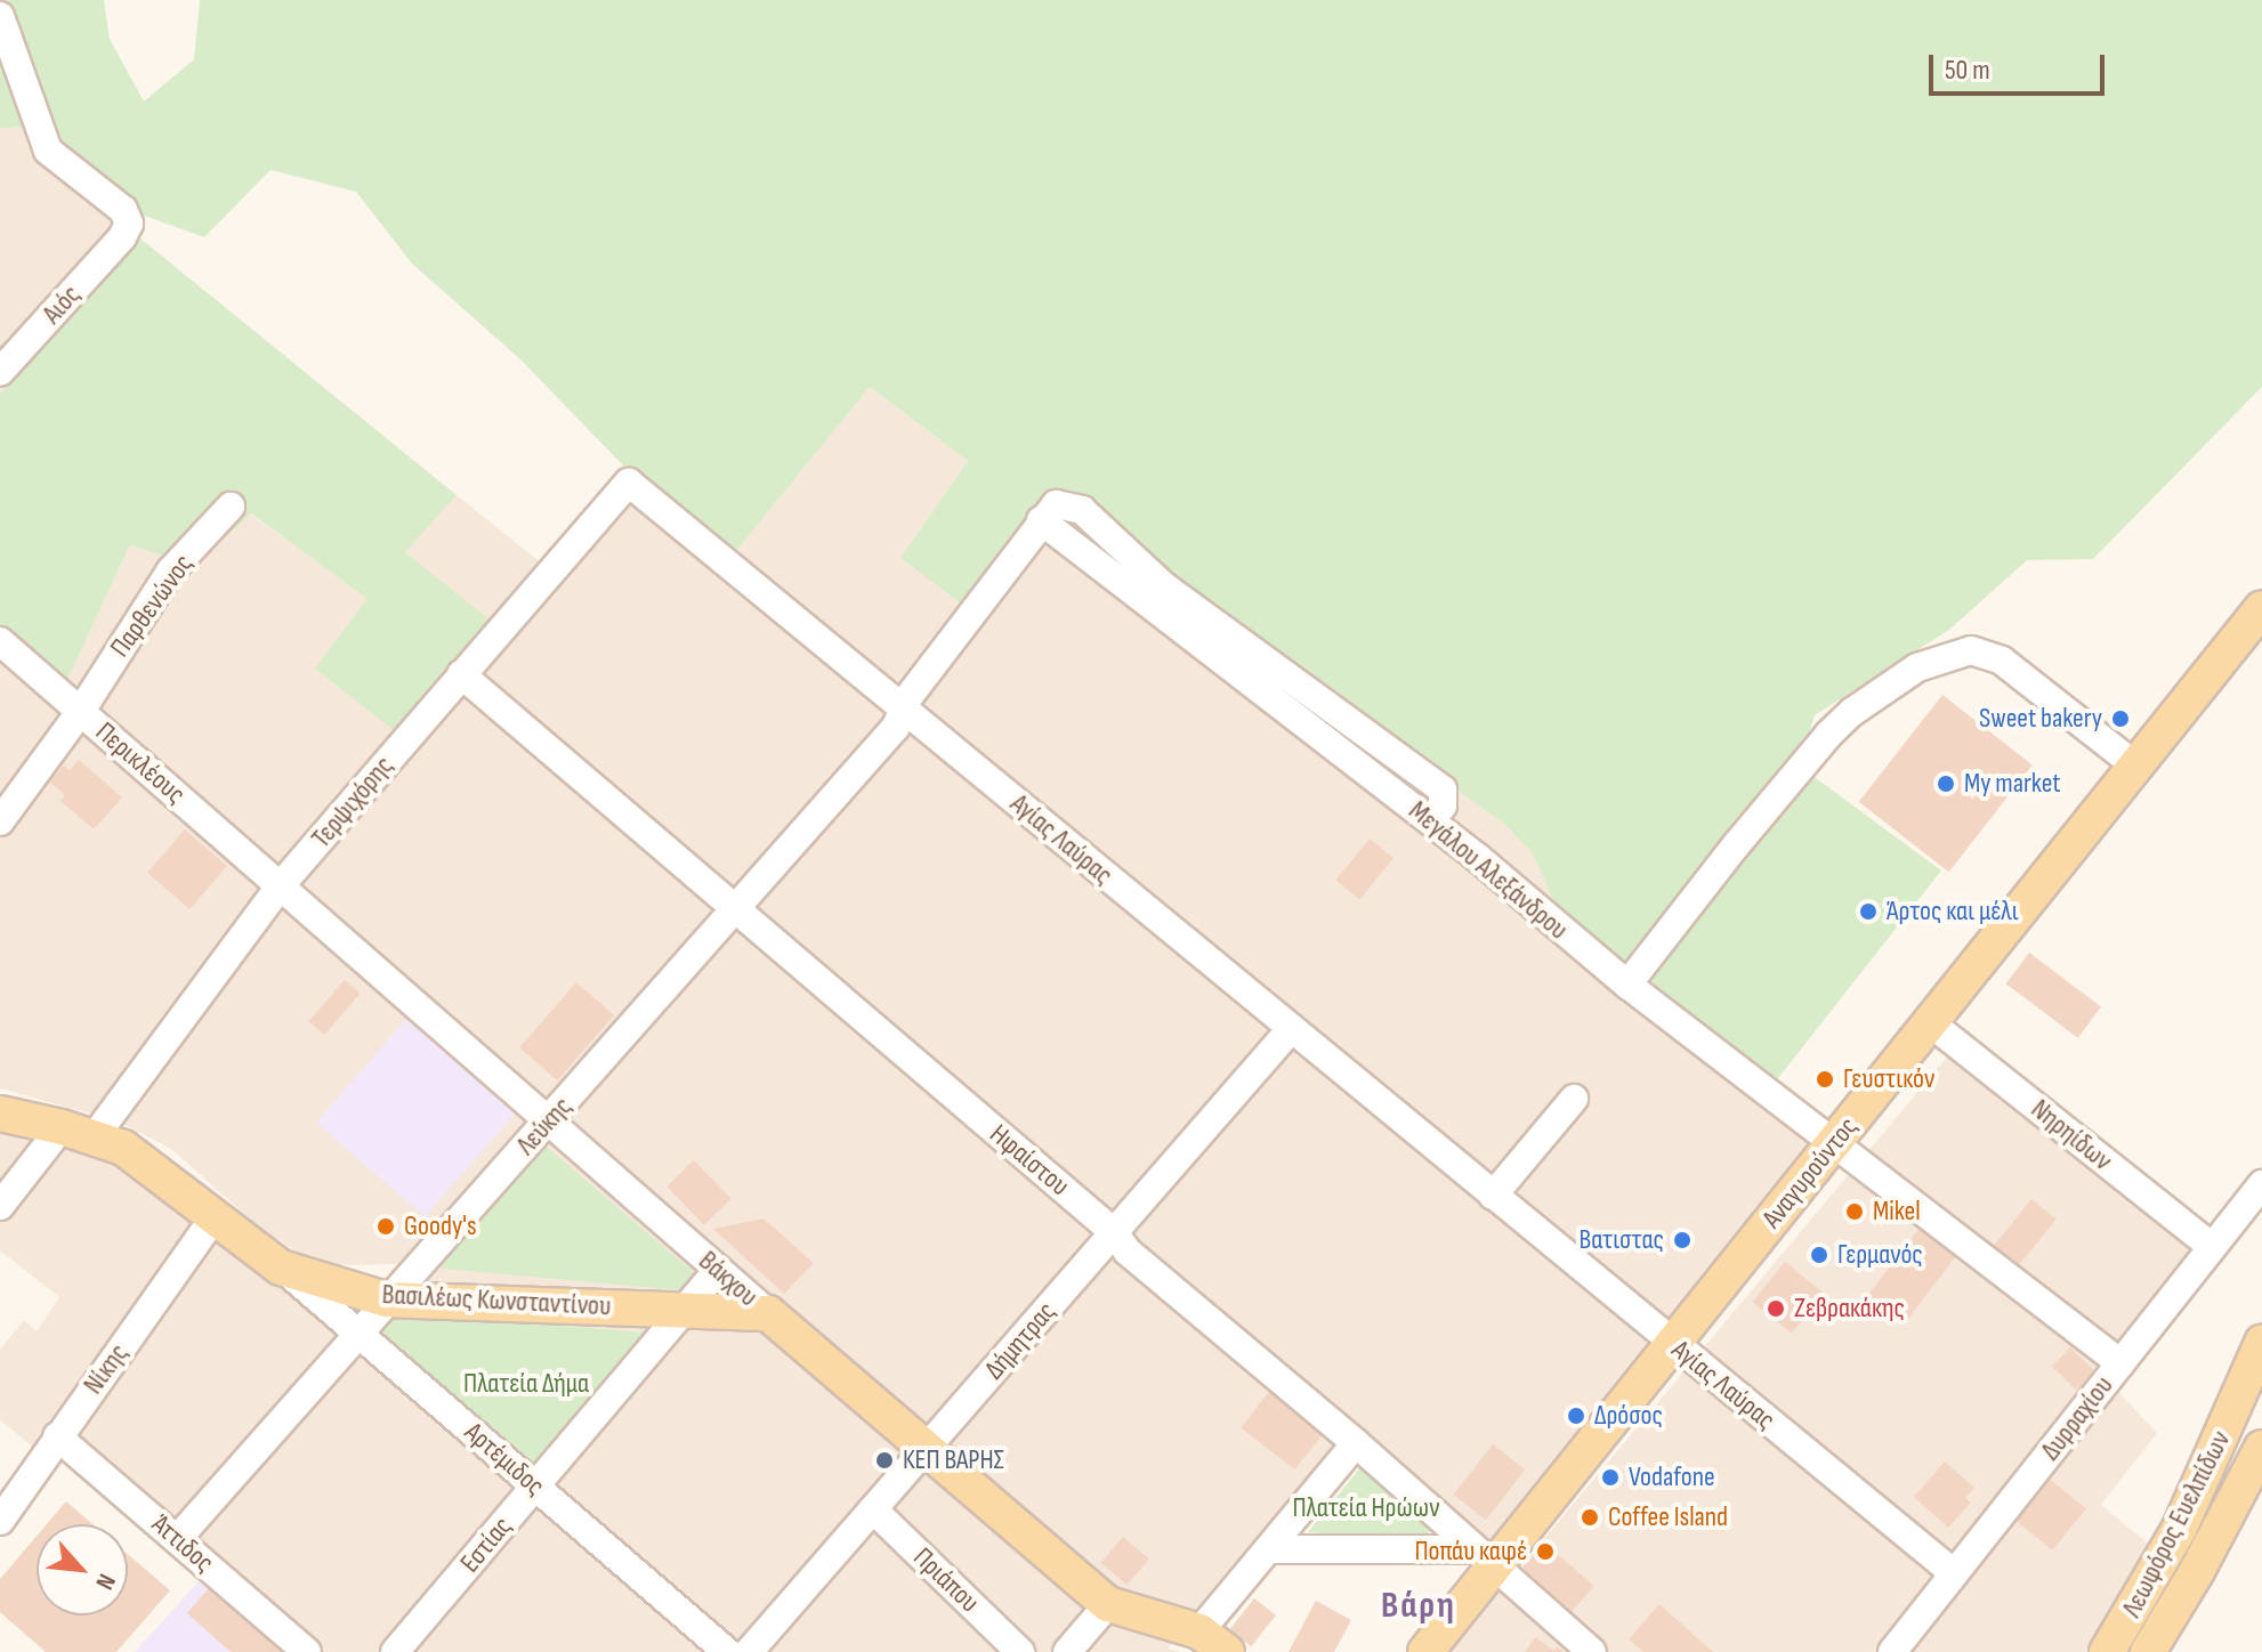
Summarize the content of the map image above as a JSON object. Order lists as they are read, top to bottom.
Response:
{
  "streets": {
    "main road": [
      "Αναγυρούντος",
      "Βάκχου",
      "Βασιλέως Κωνσταντίνου",
      "Λεωφόρος Ευελπίδων"
    ],
    "street": [
      "Αιός",
      "Παρθενώνος",
      "Περικλέους",
      "Τερψιχόρης",
      "Αγίας Λαύρας",
      "Μεγάλου Αλεξάνδρου",
      "Λεύκης",
      "Νηρηίδων",
      "Ηφαίστου",
      "Δήμητρας",
      "Νίκης",
      "Δυρραχίου",
      "Αρτέμιδος",
      "Άττιδος",
      "Εστίας",
      "Πριάπου"
    ]
  },
  "crossings": [
    ["Παρθενώνος", "Περικλέους"],
    ["Περικλέους", "Τερψιχόρης"],
    ["Περικλέους", "Βάκχου"],
    ["Τερψιχόρης", "Αγίας Λαύρας"],
    ["Τερψιχόρης", "Ηφαίστου"],
    ["Τερψιχόρης", "Βάκχου"],
    ["Τερψιχόρης", "Βασιλέως Κωνσταντίνου"],
    ["Αγίας Λαύρας", "Μεγάλου Αλεξάνδρου"],
    ["Αγίας Λαύρας", "Λεύκης"],
    ["Αγίας Λαύρας", "Αναγυρούντος"],
    ["Αγίας Λαύρας", "Δήμητρας"],
    ["Αγίας Λαύρας", "Δυρραχίου"],
    ["Μεγάλου Αλεξάνδρου", "Λεύκης"],
    ["Μεγάλου Αλεξάνδρου", "Αναγυρούντος"],
    ["Μεγάλου Αλεξάνδρου", "Δυρραχίου"],
    ["Λεύκης", "Ηφαίστου"],
    ["Λεύκης", "Βάκχου"],
    ["Λεύκης", "Βασιλέως Κωνσταντίνου"],
    ["Λεύκης", "Αρτέμιδος"],
    ["Λεύκης", "Άττιδος"],
    ["Νηρηίδων", "Αναγυρούντος"],
    ["Νηρηίδων", "Δυρραχίου"],
    ["Ηφαίστου", "Αναγυρούντος"],
    ["Ηφαίστου", "Δήμητρας"],
    ["Βάκχου", "Βασιλέως Κωνσταντίνου"],
    ["Βάκχου", "Δήμητρας"],
    ["Βάκχου", "Εστίας"],
    ["Βασιλέως Κωνσταντίνου", "Νίκης"],
    ["Βασιλέως Κωνσταντίνου", "Αρτέμιδος"],
    ["Βασιλέως Κωνσταντίνου", "Εστίας"],
    ["Δήμητρας", "Πριάπου"],
    ["Νίκης", "Άττιδος"],
    ["Αρτέμιδος", "Εστίας"]
  ],
  "districts": ["Βάρη"],
  "parks": ["Πλατεία Δήμα", "Πλατεία Ηρώων"],
  "places": [
    "Sweet bakery",
    "My market",
    "Άρτος και μέλι",
    "Γευστικόν",
    "Mikel",
    "Goody's",
    "Βατιστας",
    "Γερμανός",
    "Ζεβρακάκης",
    "Δρόσος",
    "ΚΕΠ ΒΑΡΗΣ",
    "Vodafone",
    "Coffee Island",
    "Ποπάυ καφέ"
  ],
  "scale_bar": "50 m",
  "north": "bottom right"
}
